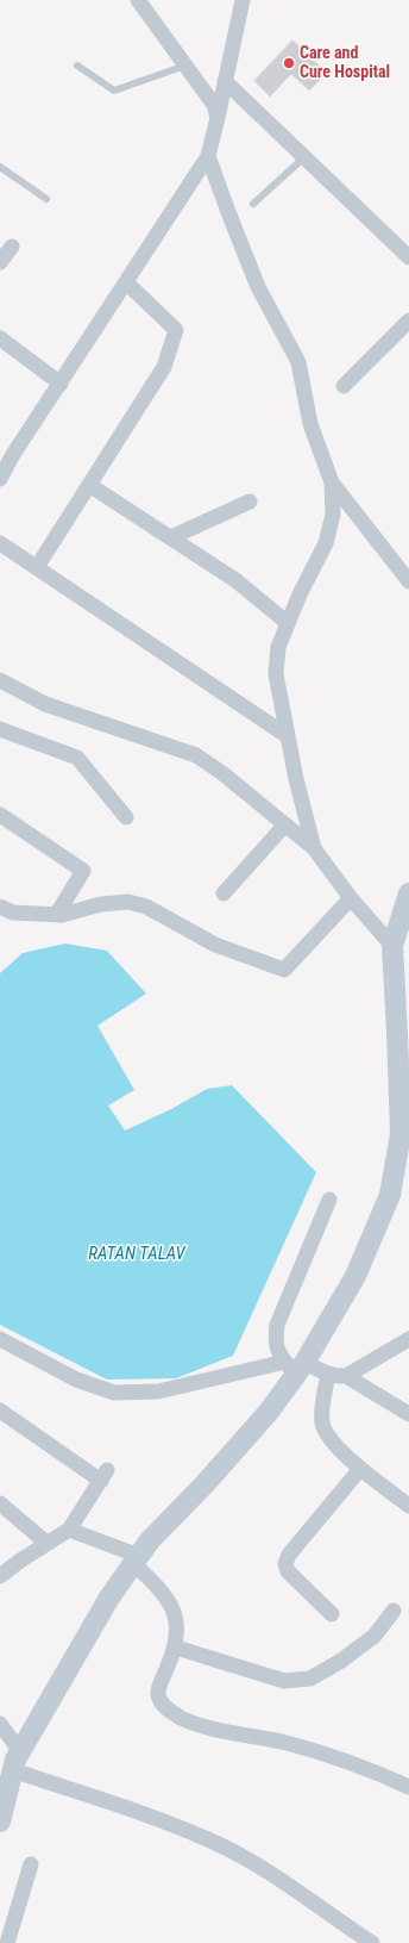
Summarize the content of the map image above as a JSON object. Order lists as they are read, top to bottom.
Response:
{
  "water": ["RATAN TALAV"],
  "places": ["Care and Cure Hospital"]
}
